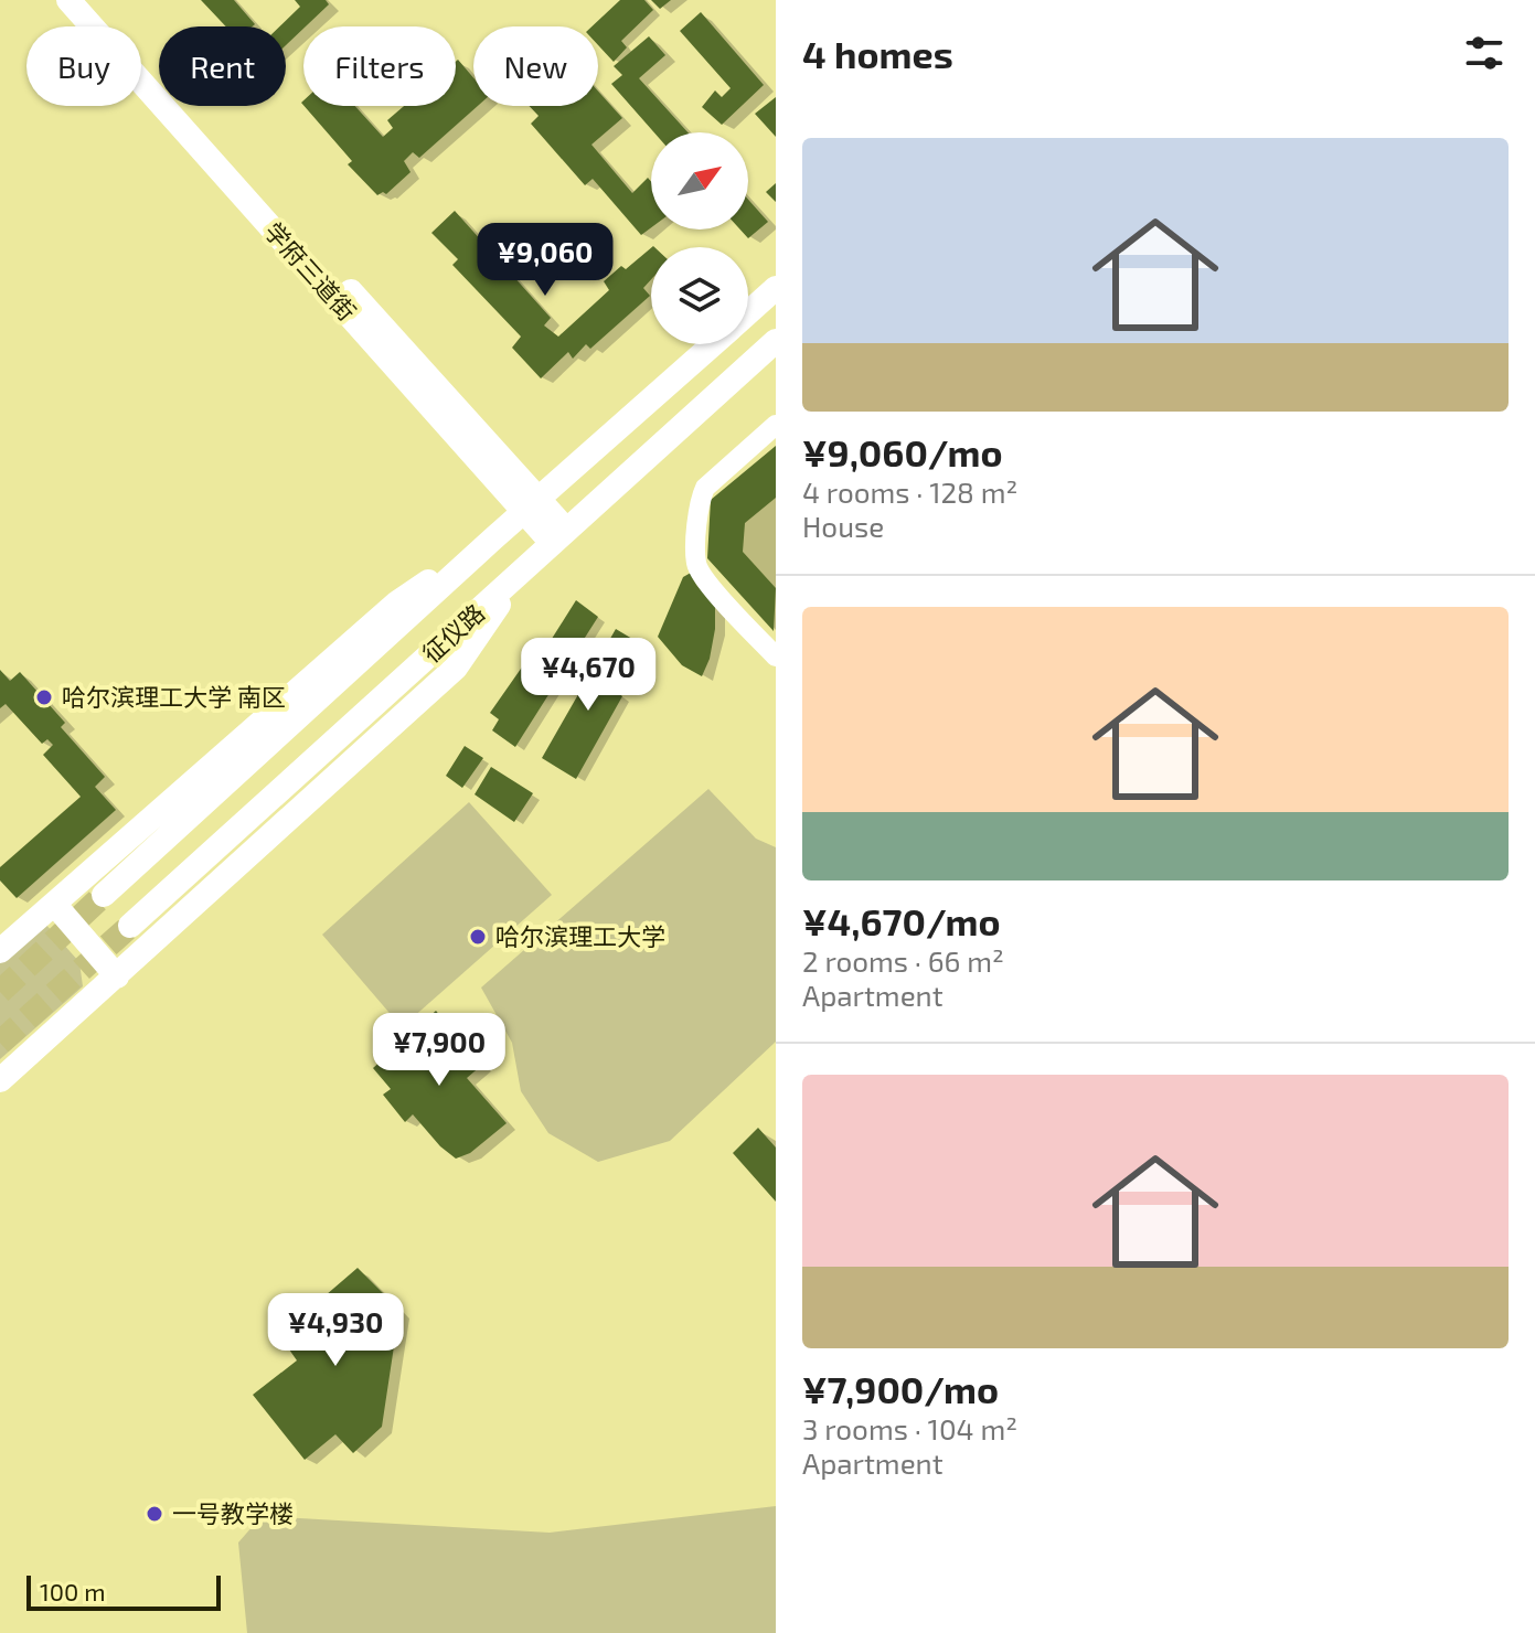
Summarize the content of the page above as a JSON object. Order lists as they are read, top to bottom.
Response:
{
  "streets": {
    "main road": ["学府三道街", "征仪路"]
  },
  "crossings": [
    ["学府三道街", "征仪路"]
  ],
  "places": ["哈尔滨理工大学 南区", "哈尔滨理工大学", "一号教学楼"],
  "scale_bar": "100 m",
  "north": "top right",
  "page": {
    "heading": "4 homes",
    "chip": [
      "Buy",
      "Rent",
      "Filters",
      "New"
    ],
    "list": [
      {
        "name": "¥9,060/mo",
        "note": "4 rooms · 128 m² · House"
      },
      {
        "name": "¥4,670/mo",
        "note": "2 rooms · 66 m² · Apartment"
      },
      {
        "name": "¥7,900/mo",
        "note": "3 rooms · 104 m² · Apartment"
      }
    ],
    "price": [
      "¥9,060",
      "¥4,670",
      "¥7,900",
      "¥4,930"
    ],
    "scale": "100 m"
  }
}
